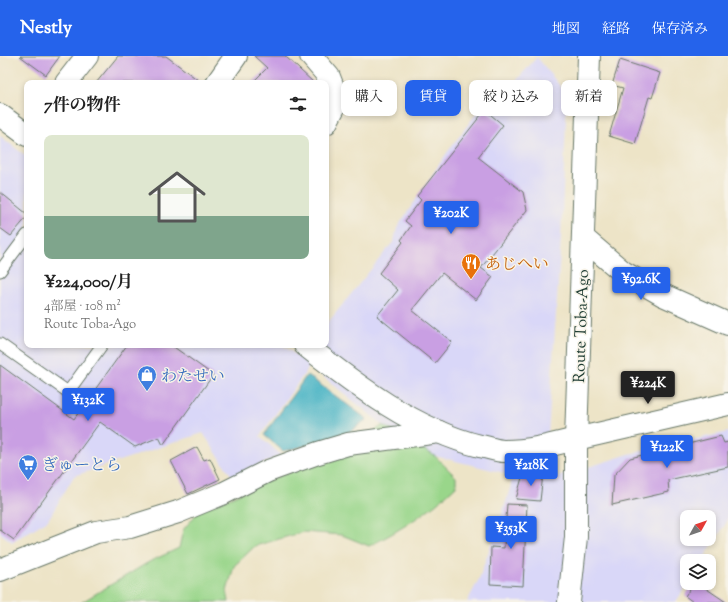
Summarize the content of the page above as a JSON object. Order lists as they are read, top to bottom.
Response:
{
  "streets": {
    "street": ["Route Toba-Ago"]
  },
  "places": {
    "restaurant": ["あじへい"],
    "shop": ["わたせい"],
    "supermarket": ["ぎゅーとら"]
  },
  "north": "top right",
  "page": {
    "header": "Nestly",
    "nav": ["地図", "経路", "保存済み"],
    "chip": [
      "購入",
      "賃貸",
      "絞り込み",
      "新着"
    ],
    "heading": "7件の物件",
    "list": [
      {
        "name": "¥224,000/月",
        "note": "4部屋 · 108 m² · Route Toba-Ago"
      }
    ],
    "price": [
      "¥202K",
      "¥92.6K",
      "¥224K",
      "¥132K",
      "¥122K",
      "¥218K",
      "¥353K"
    ]
  }
}
